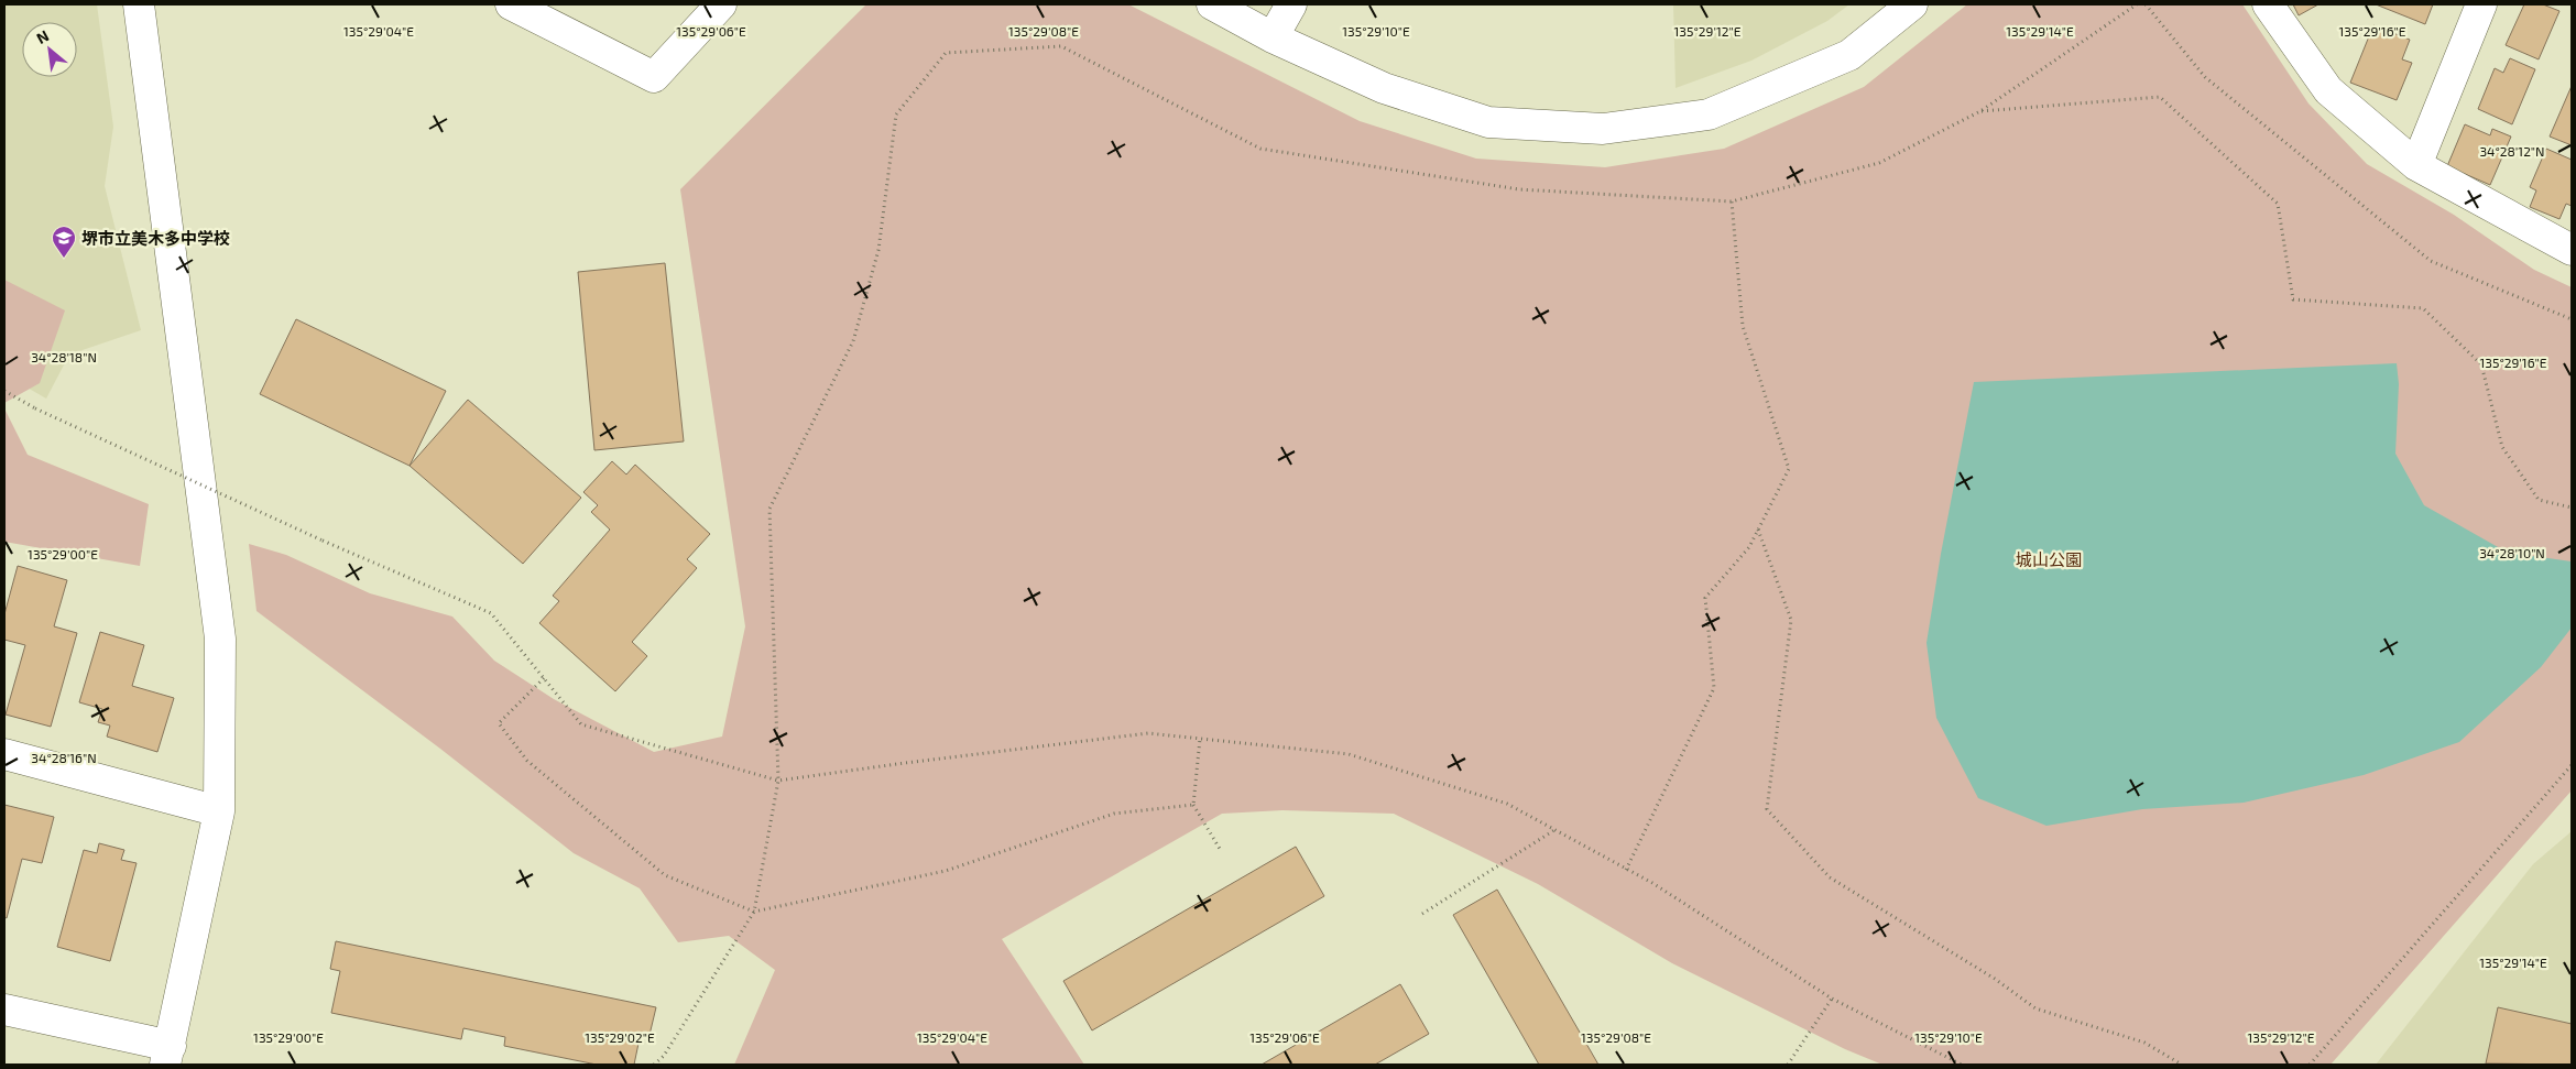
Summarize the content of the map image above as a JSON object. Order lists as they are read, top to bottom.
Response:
{
  "parks": ["城山公園"],
  "places": {
    "school or university": ["堺市立美木多中学校"]
  },
  "north": "top left",
  "coordinates": [
    "135°29'04\"E",
    "135°29'06\"E",
    "135°29'08\"E",
    "135°29'10\"E",
    "135°29'12\"E",
    "135°29'14\"E",
    "135°29'16\"E",
    "34°28'12\"N",
    "34°28'18\"N",
    "34°28'10\"N",
    "135°29'00\"E",
    "34°28'16\"N",
    "135°29'02\"E"
  ]
}
